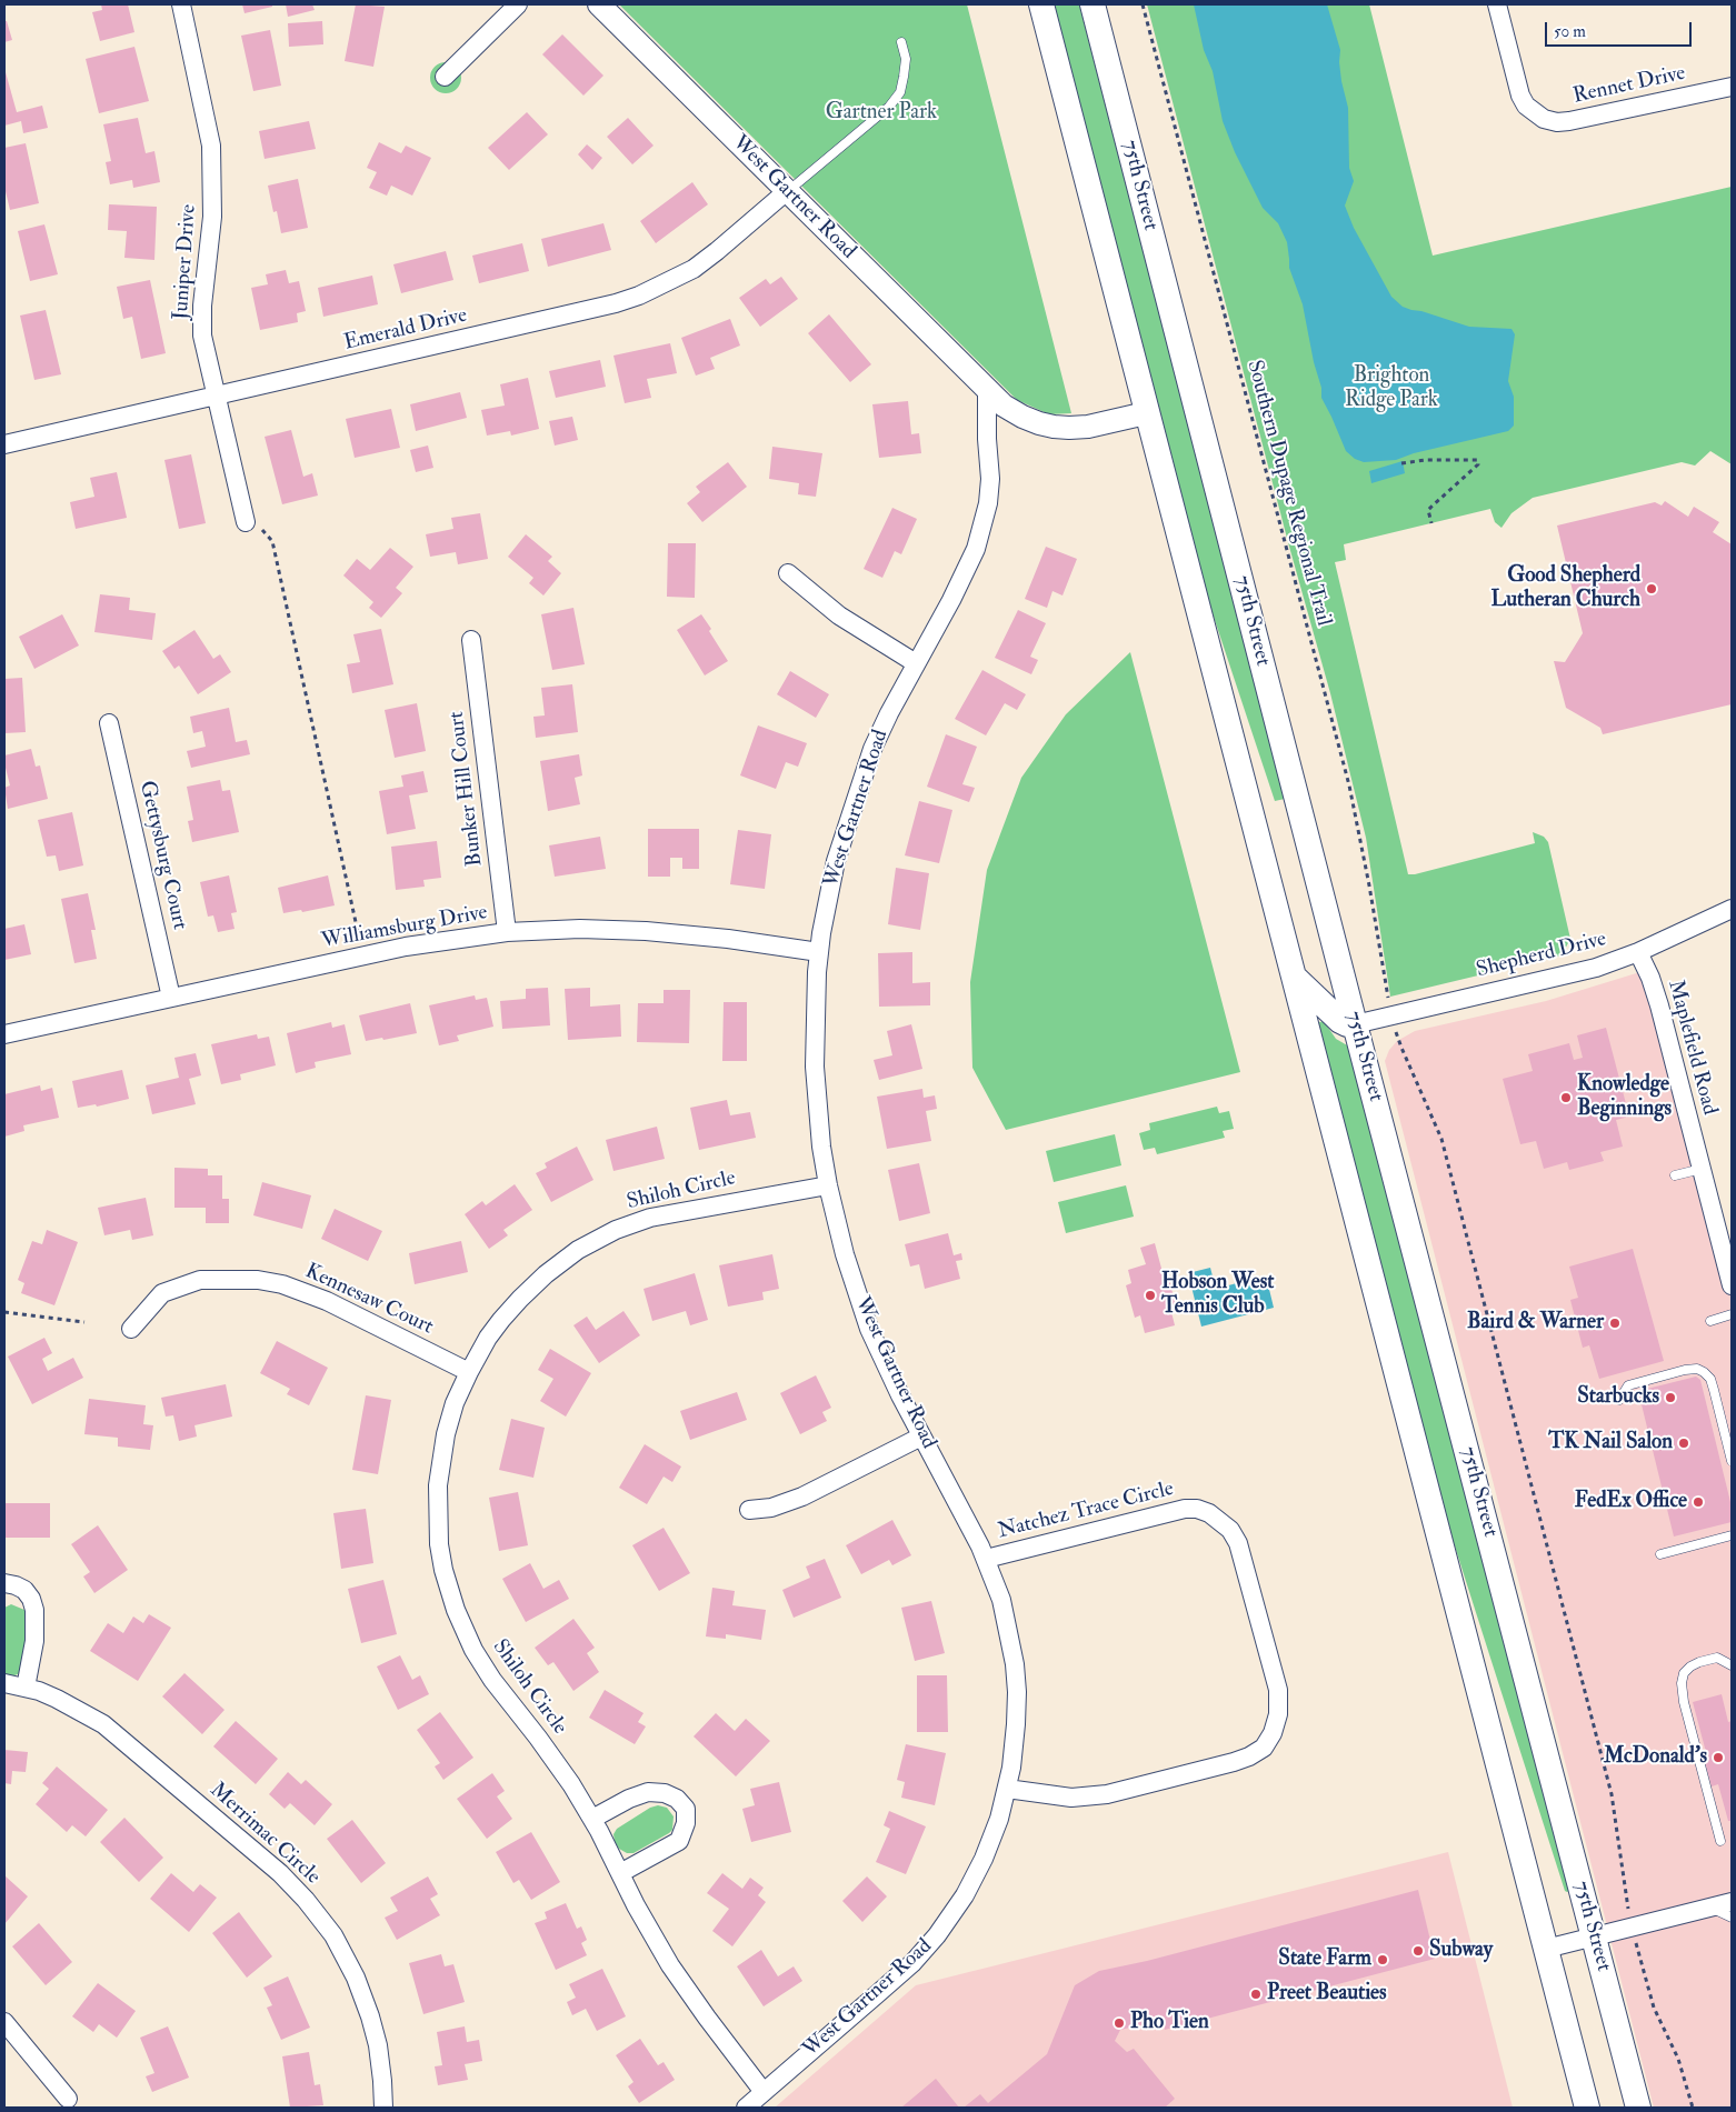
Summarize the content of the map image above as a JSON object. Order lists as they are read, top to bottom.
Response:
{
  "streets": {
    "main road": ["75th Street"],
    "street": [
      "Rennet Drive",
      "West Gartner Road",
      "Juniper Drive",
      "Emerald Drive",
      "Bunker Hill Court",
      "Gettysburg Court",
      "Williamsburg Drive",
      "Shepherd Drive",
      "Maplefield Road",
      "Shiloh Circle",
      "Kennesaw Court",
      "Natchez Trace Circle",
      "Merrimac Circle"
    ],
    "path": ["Southern Dupage Regional Trail"]
  },
  "crossings": [
    ["75th Street", "Shepherd Drive"],
    ["West Gartner Road", "Emerald Drive"],
    ["West Gartner Road", "Williamsburg Drive"],
    ["West Gartner Road", "Shiloh Circle"],
    ["West Gartner Road", "Natchez Trace Circle"],
    ["Juniper Drive", "Emerald Drive"],
    ["Bunker Hill Court", "Williamsburg Drive"],
    ["Gettysburg Court", "Williamsburg Drive"],
    ["Shepherd Drive", "Maplefield Road"],
    ["Shiloh Circle", "Kennesaw Court"]
  ],
  "parks": ["Gartner Park", "Brighton Ridge Park"],
  "places": [
    "Good Shepherd Lutheran Church",
    "Knowledge Beginnings",
    "Hobson West Tennis Club",
    "Baird & Warner",
    "Starbucks",
    "TK Nail Salon",
    "FedEx Office",
    "McDonald's",
    "Subway",
    "State Farm",
    "Preet Beauties",
    "Pho Tien"
  ],
  "scale_bar": "50 m"
}
